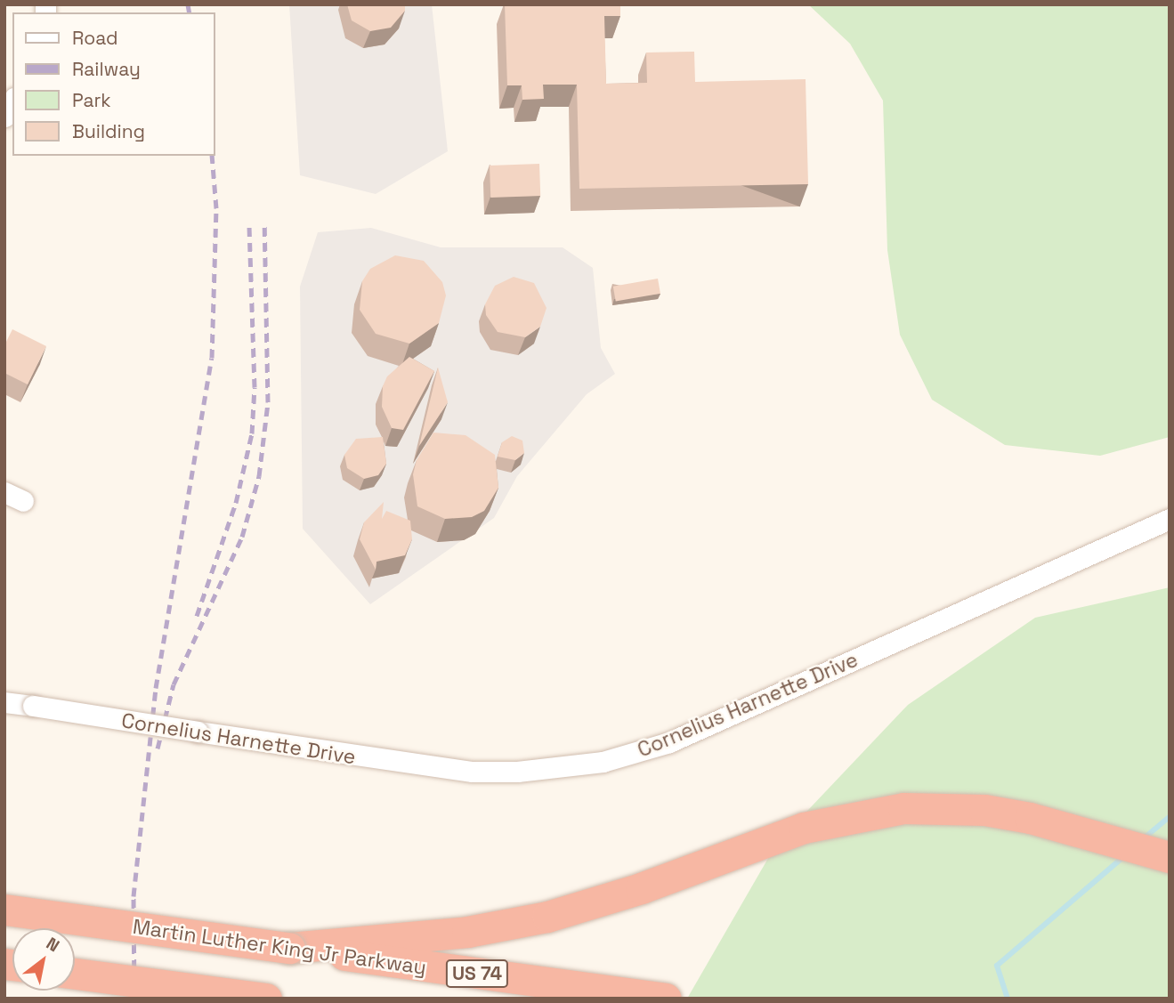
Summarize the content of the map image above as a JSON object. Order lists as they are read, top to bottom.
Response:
{
  "streets": {
    "highway": ["Martin Luther King Jr Parkway", "US 74"],
    "street": ["Cornelius Harnette Drive"]
  },
  "legend": [
    "Road",
    "Railway",
    "Park",
    "Building"
  ],
  "north": "top right"
}
